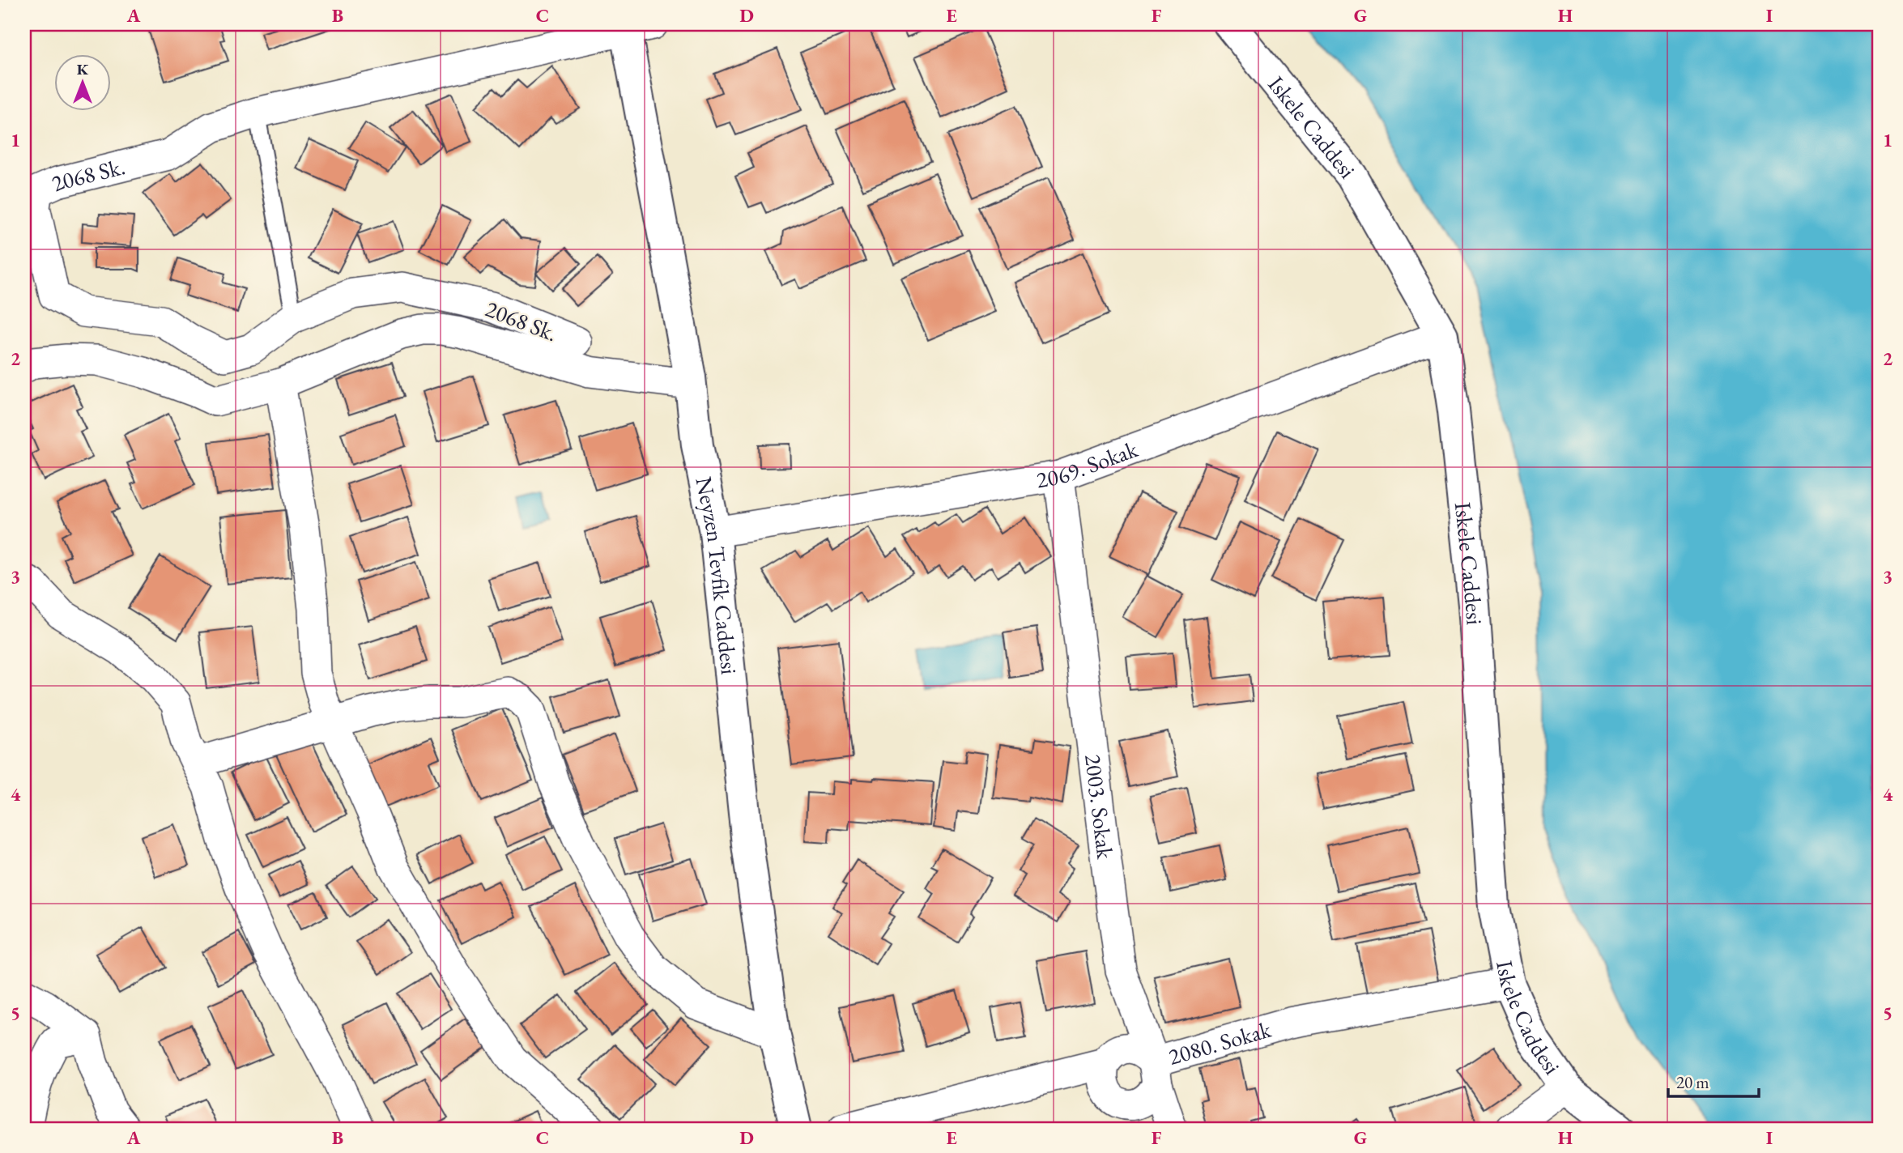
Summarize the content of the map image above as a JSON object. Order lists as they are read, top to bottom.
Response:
{
  "streets": {
    "street": [
      "Iskele Caddesi",
      "2068 Sk.",
      "2069. Sokak",
      "Neyzen Tevfik Caddesi",
      "2003. Sokak",
      "2080. Sokak"
    ]
  },
  "crossings": [
    ["Iskele Caddesi", "2069. Sokak"],
    ["Iskele Caddesi", "2080. Sokak"],
    ["2068 Sk.", "Neyzen Tevfik Caddesi"],
    ["2069. Sokak", "Neyzen Tevfik Caddesi"],
    ["2069. Sokak", "2003. Sokak"],
    ["2003. Sokak", "2080. Sokak"]
  ],
  "scale_bar": "20 m",
  "north": "top",
  "grid": {
    "columns": [
      "A",
      "B",
      "C",
      "D",
      "E",
      "F",
      "G",
      "H",
      "I"
    ],
    "rows": [
      "1",
      "2",
      "3",
      "4",
      "5"
    ]
  }
}
